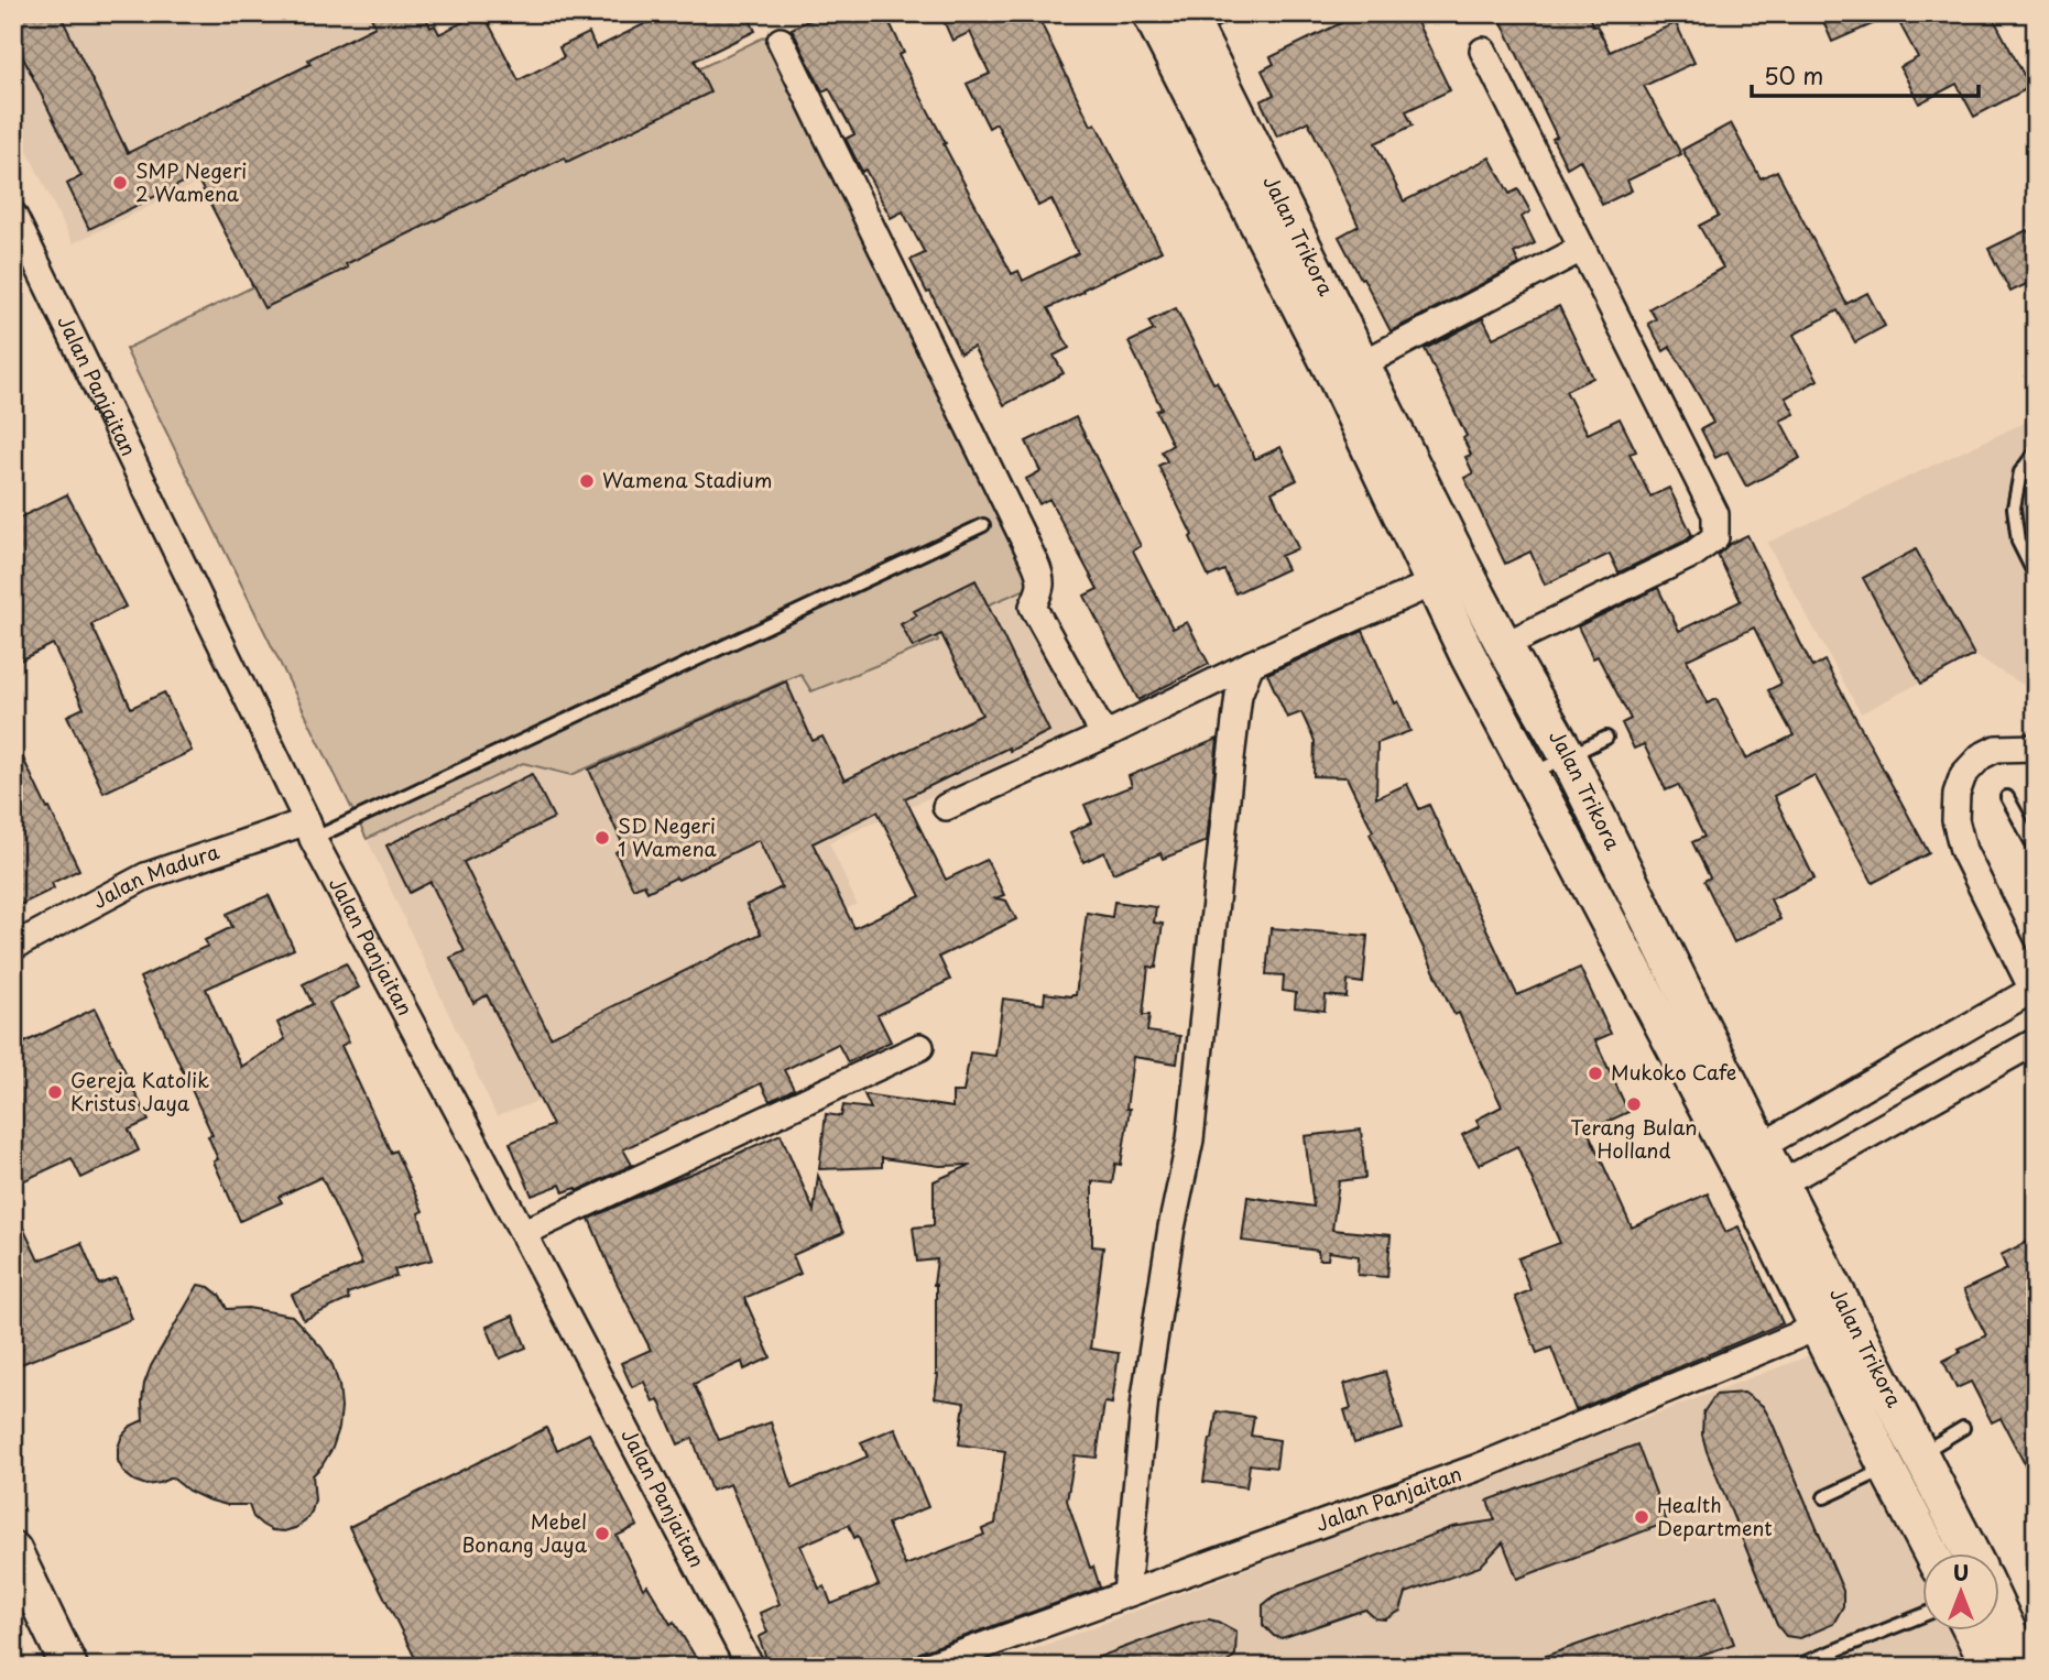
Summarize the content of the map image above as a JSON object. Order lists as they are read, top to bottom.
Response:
{
  "streets": {
    "main road": ["Jalan Trikora"],
    "street": ["Jalan Panjaitan", "Jalan Madura"]
  },
  "crossings": [
    ["Jalan Trikora", "Jalan Panjaitan"],
    ["Jalan Panjaitan", "Jalan Madura"]
  ],
  "places": [
    "SMP Negeri 2 Wamena",
    "Wamena Stadium",
    "SD Negeri 1 Wamena",
    "Mukoko Cafe",
    "Gereja Katolik Kristus Jaya",
    "Terang Bulan Holland",
    "Health Department",
    "Mebel Bonang Jaya"
  ],
  "scale_bar": "50 m",
  "north": "top"
}
